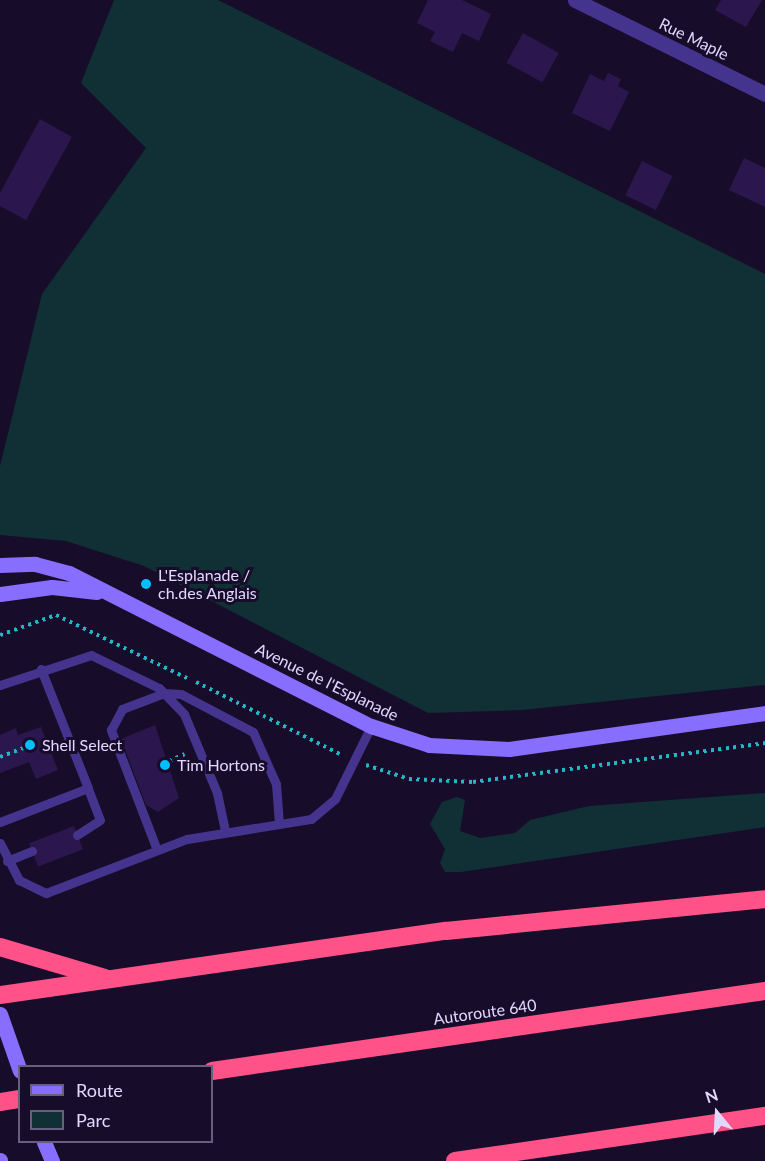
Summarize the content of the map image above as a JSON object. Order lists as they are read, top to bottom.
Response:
{
  "streets": {
    "highway": ["Autoroute 640"],
    "street": ["Rue Maple", "Avenue de l'Esplanade"]
  },
  "places": ["L'Esplanade / ch.des Anglais", "Shell Select", "Tim Hortons"],
  "legend": ["Route", "Parc"],
  "north": "top"
}
